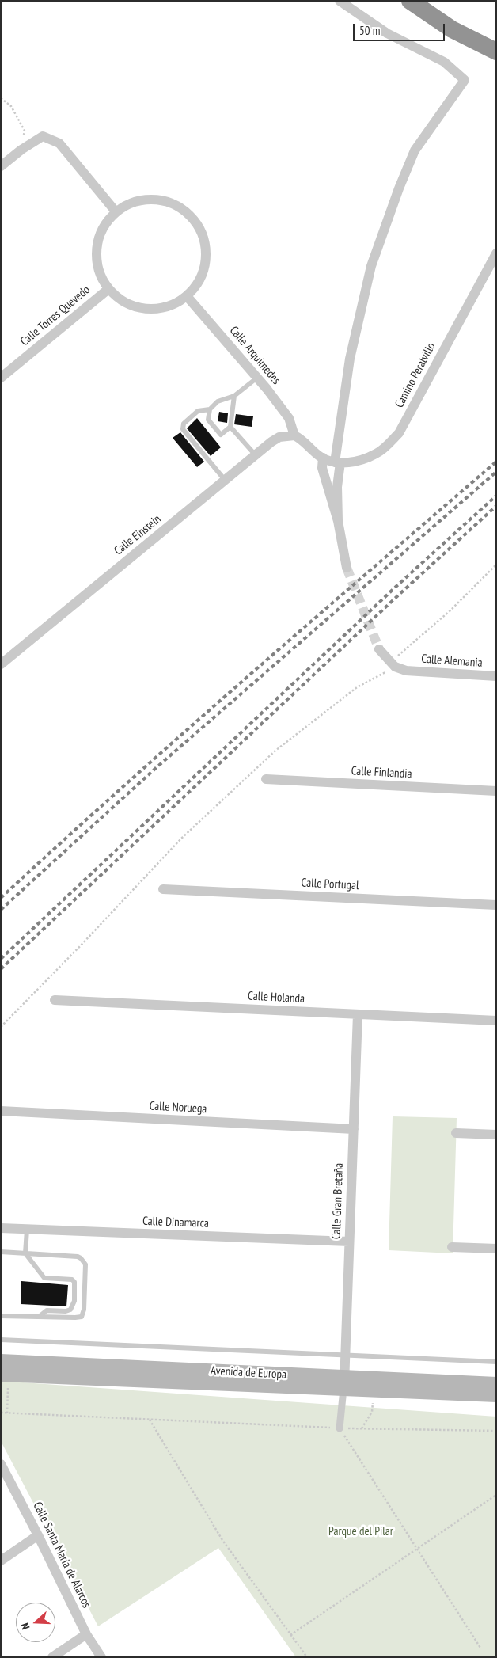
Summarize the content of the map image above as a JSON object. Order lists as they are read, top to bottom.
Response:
{
  "streets": {
    "main road": ["Avenida de Europa"],
    "street": [
      "Calle Torres Quevedo",
      "Calle Arquímedes",
      "Camino Peralvillo",
      "Calle Einstein",
      "Calle Alemania",
      "Calle Finlandia",
      "Calle Portugal",
      "Calle Holanda",
      "Calle Noruega",
      "Calle Gran Bretaña",
      "Calle Dinamarca",
      "Calle Santa María de Alarcos"
    ]
  },
  "crossings": [
    ["Calle Torres Quevedo", "Calle Arquímedes"],
    ["Calle Arquímedes", "Calle Einstein"],
    ["Calle Holanda", "Calle Gran Bretaña"],
    ["Calle Noruega", "Calle Gran Bretaña"],
    ["Calle Gran Bretaña", "Calle Dinamarca"],
    ["Calle Gran Bretaña", "Avenida de Europa"]
  ],
  "parks": ["Parque del Pilar"],
  "scale_bar": "50 m",
  "north": "left"
}
